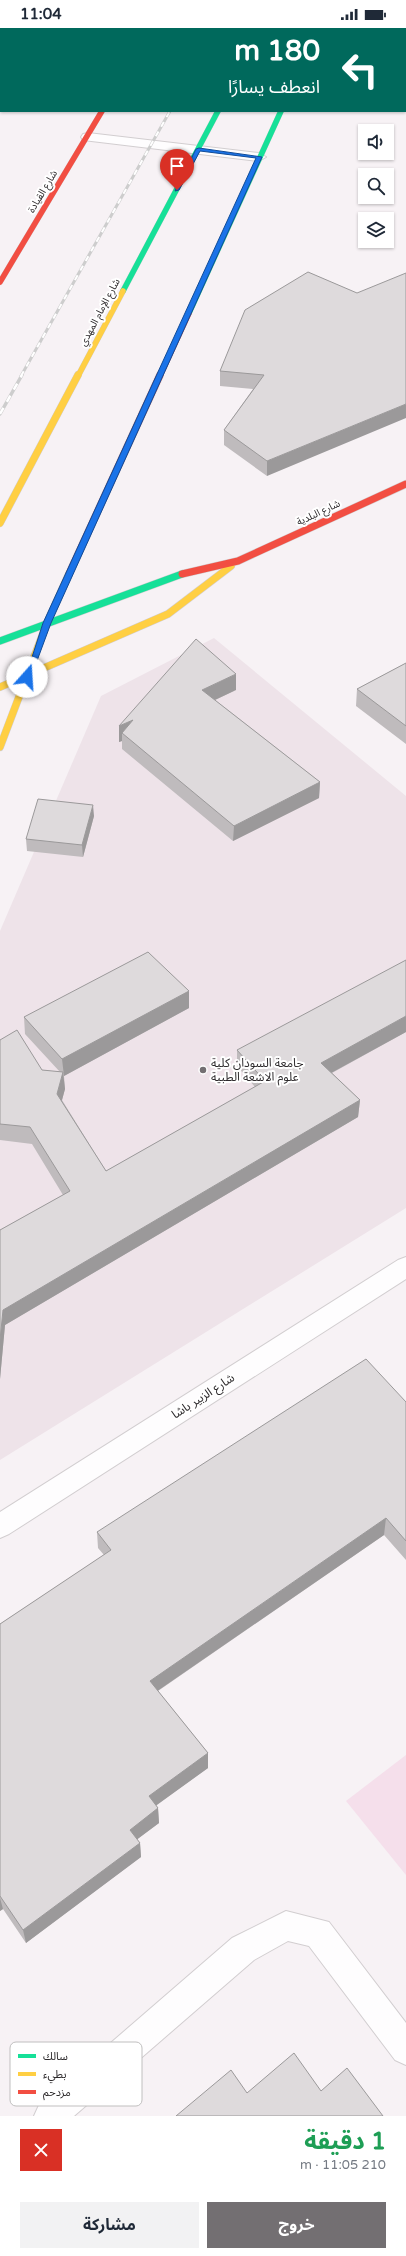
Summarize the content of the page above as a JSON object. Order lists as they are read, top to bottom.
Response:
{
  "streets": {
    "main road": ["شارع القيادة", "شارع الإمام المهدي", "شارع البلدية"],
    "street": ["شارع الزبير باشا"]
  },
  "places": ["جامعة السودان كلية علوم الاشعة الطبية"],
  "legend": ["سالك", "بطيء", "مزدحم"],
  "page": {
    "status": "11:04",
    "turn": ["180 m", "انعطف يسارًا"],
    "heading": ["1 دقيقة", "210 m · 11:05"],
    "buttons": ["خروج", "مشاركة"]
  }
}
